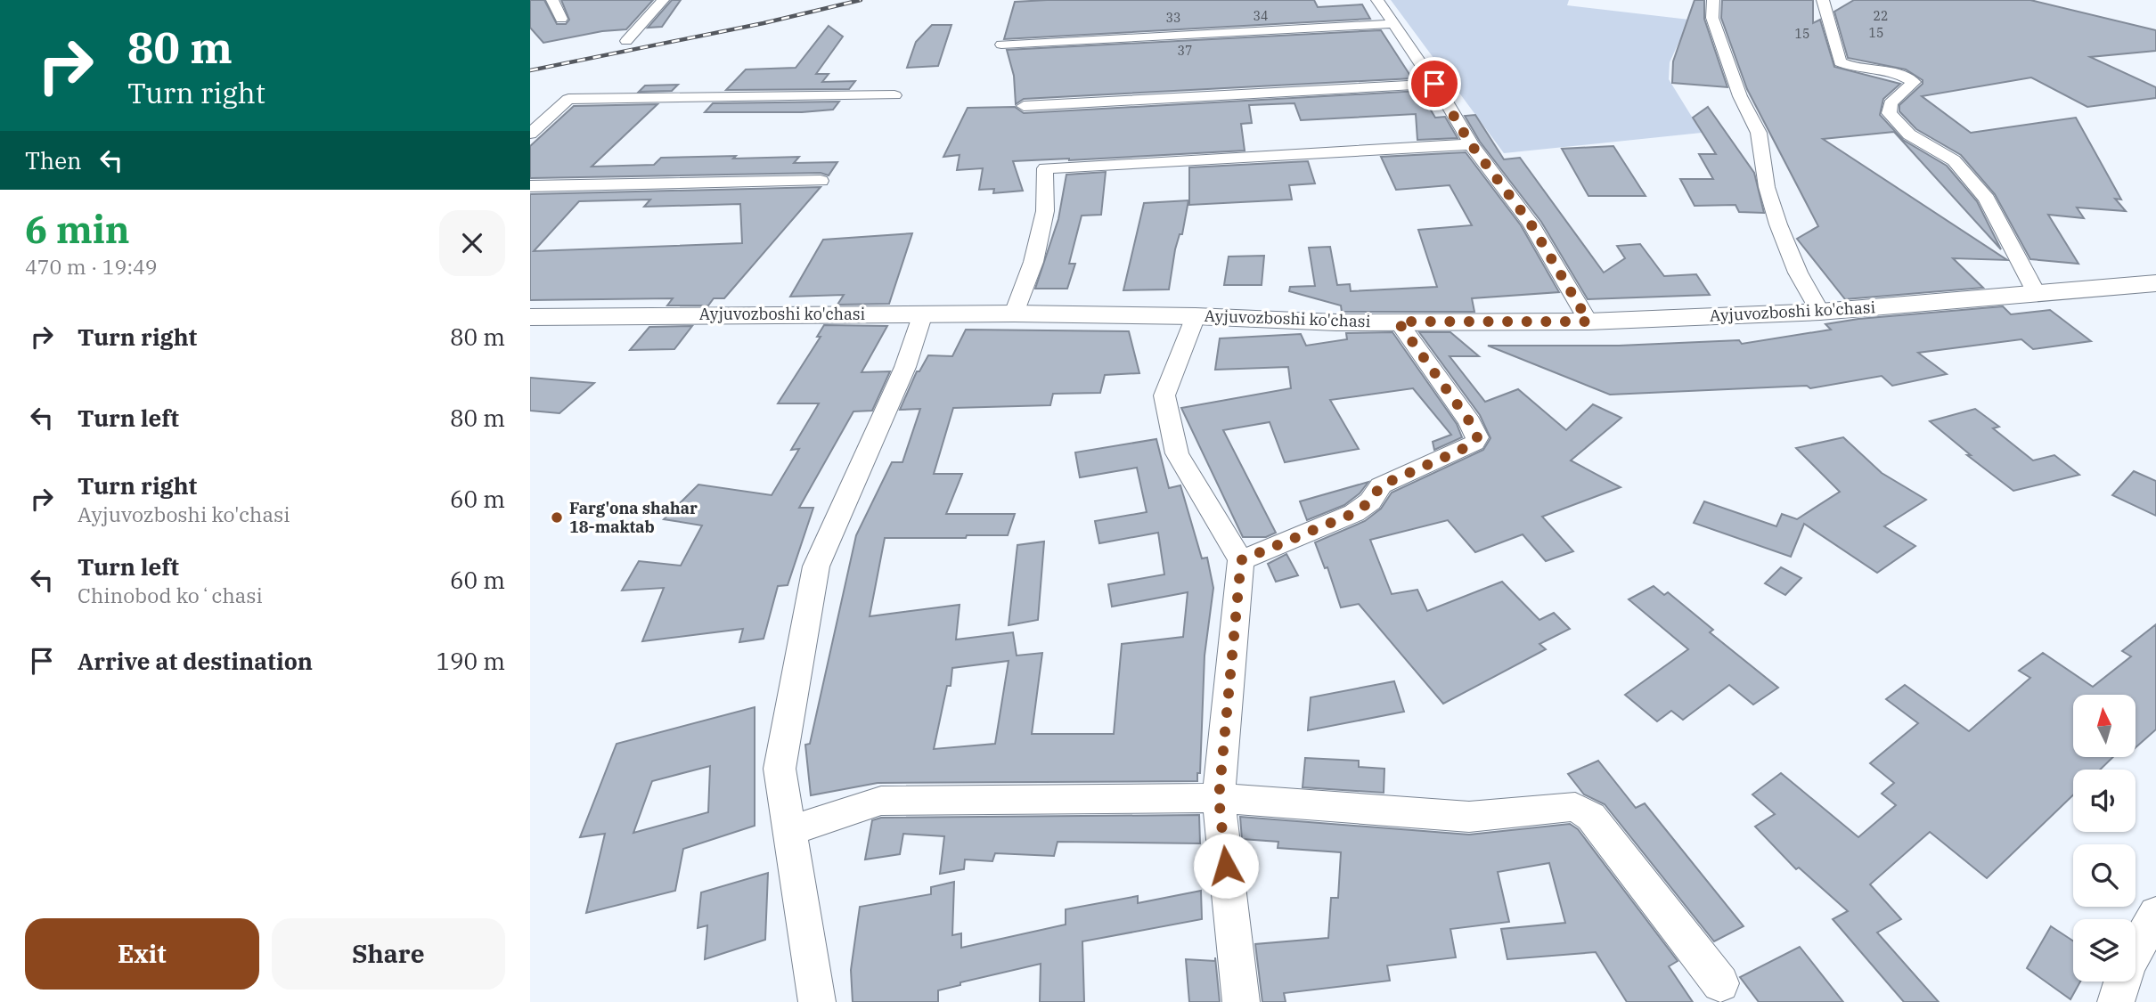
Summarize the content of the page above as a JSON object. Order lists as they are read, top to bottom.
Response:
{
  "streets": {
    "main road": ["Ayjuvozboshi ko'chasi"]
  },
  "places": ["Farg'ona shahar 18-maktab"],
  "house_numbers": [
    "34",
    "22",
    "33",
    "15",
    "15",
    "37"
  ],
  "north": "top",
  "page": {
    "turn": ["80 m", "Turn right"],
    "then": "Then",
    "heading": ["6 min", "470 m · 19:49"],
    "list": [
      {
        "name": "Turn right",
        "value": "80 m"
      },
      {
        "name": "Turn left",
        "value": "80 m"
      },
      {
        "name": "Turn right",
        "note": "Ayjuvozboshi ko'chasi",
        "value": "60 m"
      },
      {
        "name": "Turn left",
        "note": "Chinobod koʻchasi",
        "value": "60 m"
      },
      {
        "name": "Arrive at destination",
        "value": "190 m"
      }
    ],
    "buttons": ["Exit", "Share"]
  }
}
